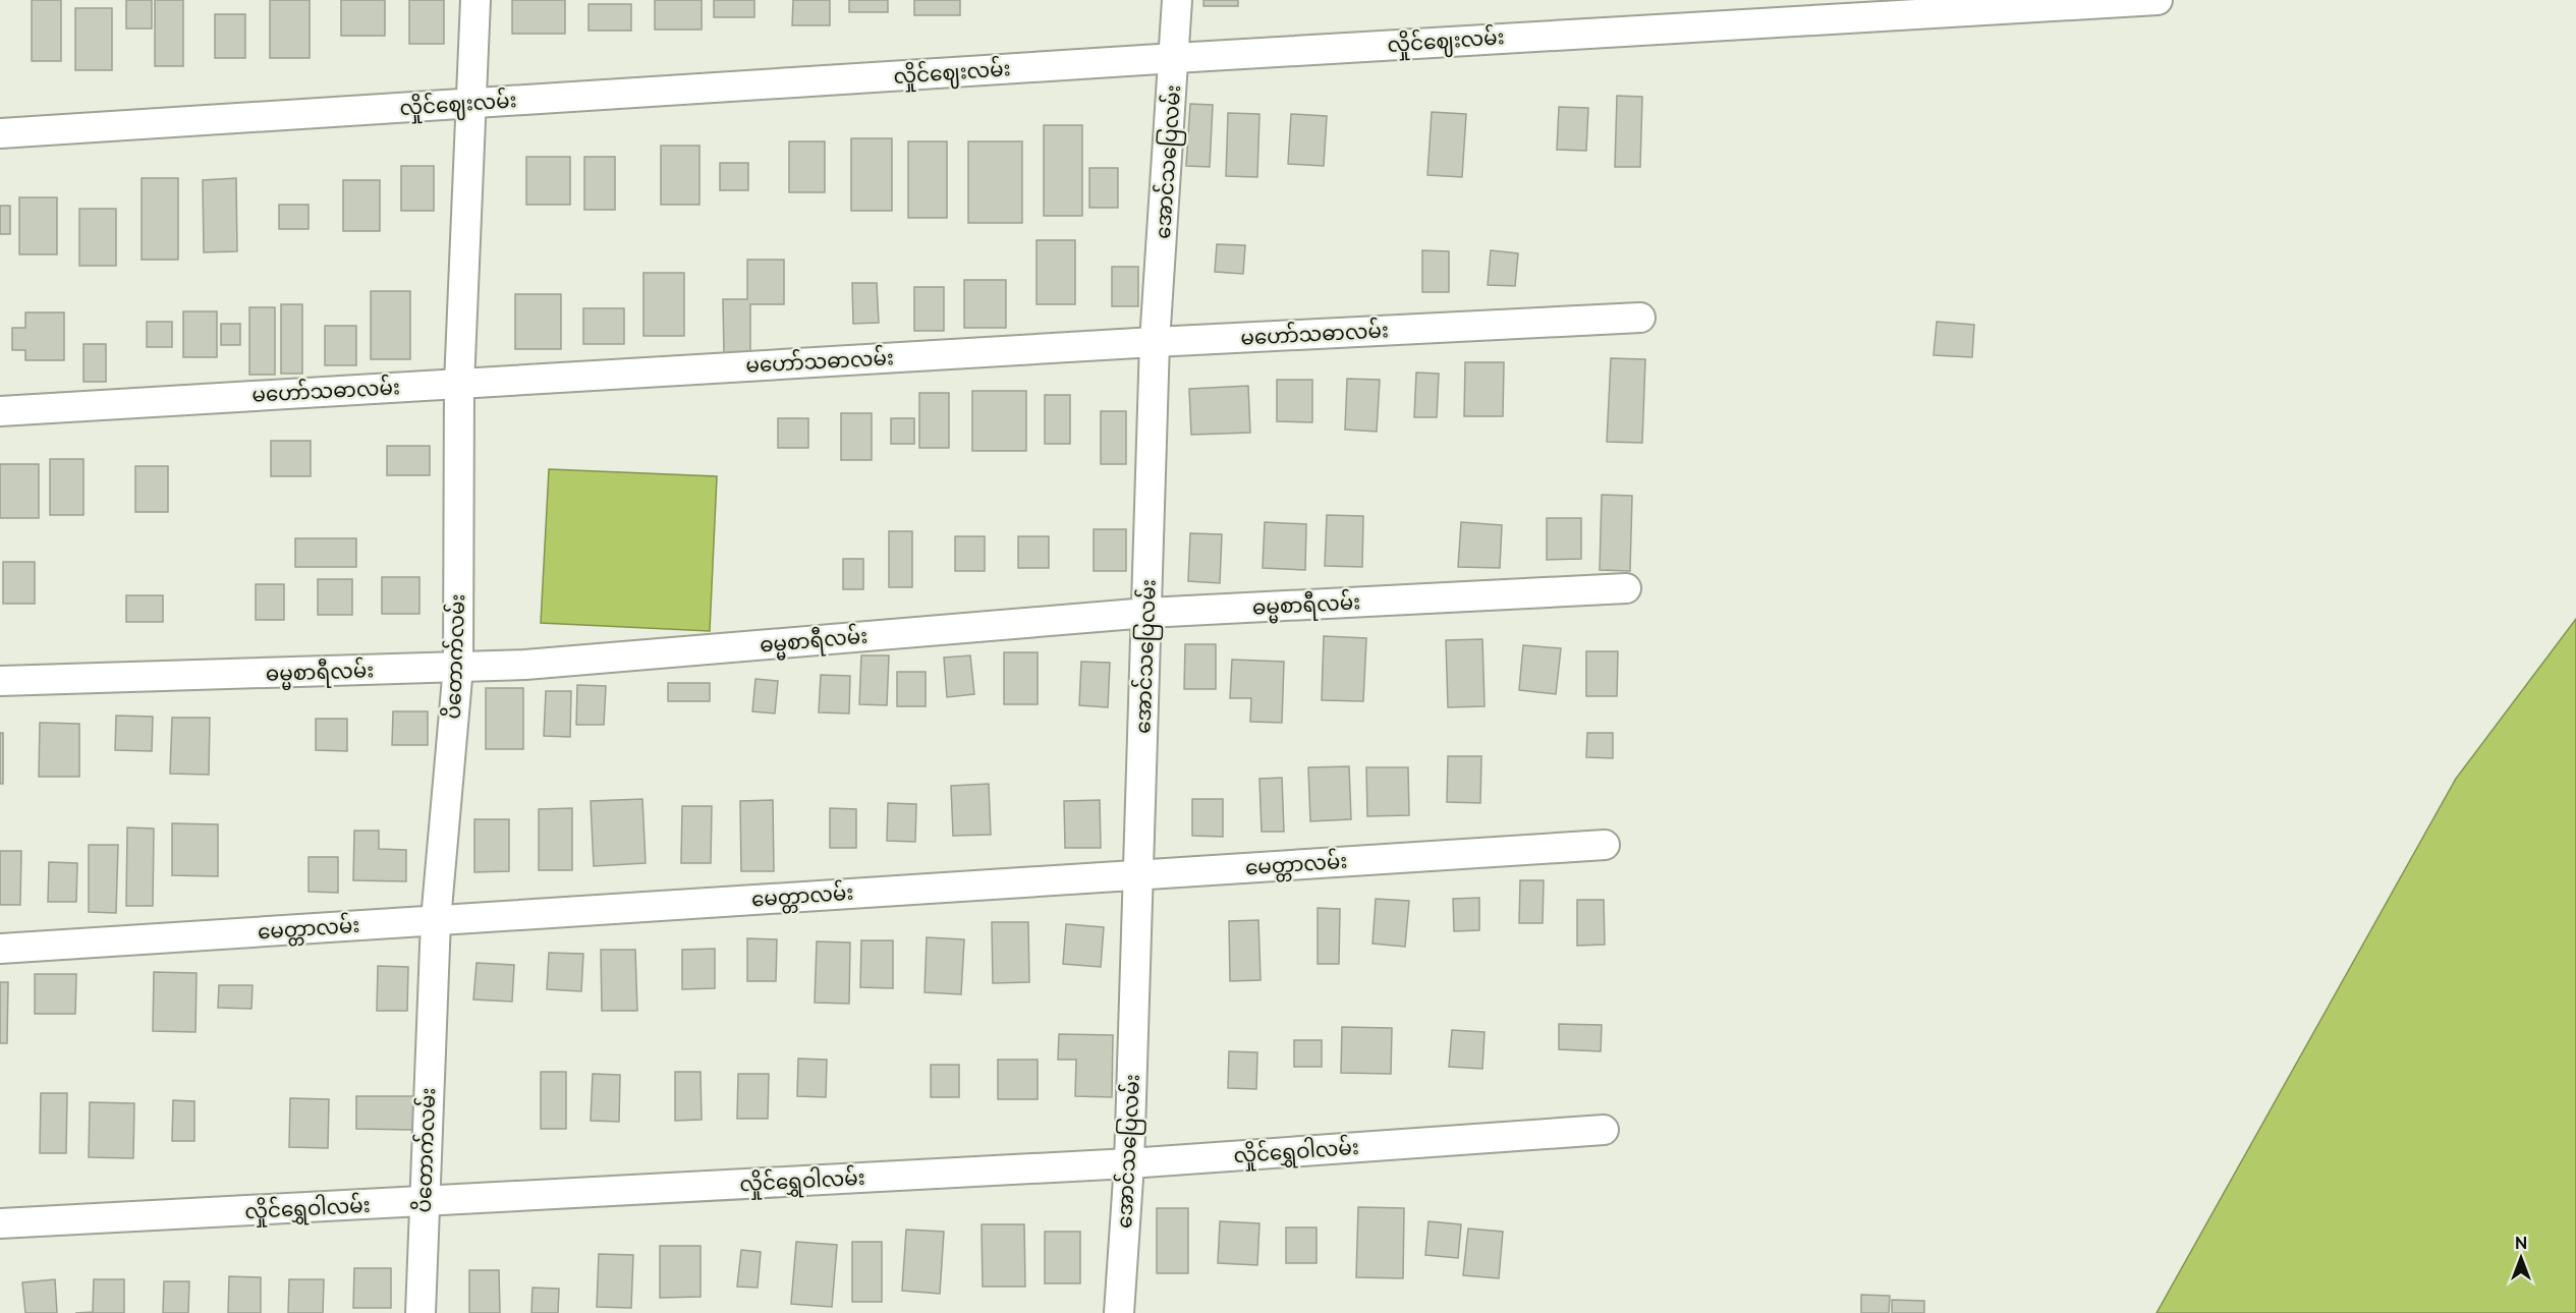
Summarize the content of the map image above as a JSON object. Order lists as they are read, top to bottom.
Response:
{
  "streets": {
    "street": [
      "လှိုင်ဈေးလမ်း",
      "အောင်သပြေလမ်း",
      "မဟော်သဓာလမ်း",
      "ဓမ္မစာရီလမ်း",
      "ပိတောက်လမ်း",
      "မေတ္တာလမ်း",
      "လှိုင်ရွှေဝါလမ်း"
    ]
  },
  "crossings": [
    ["လှိုင်ဈေးလမ်း", "အောင်သပြေလမ်း"],
    ["လှိုင်ဈေးလမ်း", "ပိတောက်လမ်း"],
    ["အောင်သပြေလမ်း", "မဟော်သဓာလမ်း"],
    ["အောင်သပြေလမ်း", "ဓမ္မစာရီလမ်း"],
    ["အောင်သပြေလမ်း", "မေတ္တာလမ်း"],
    ["အောင်သပြေလမ်း", "လှိုင်ရွှေဝါလမ်း"],
    ["မဟော်သဓာလမ်း", "ပိတောက်လမ်း"],
    ["ဓမ္မစာရီလမ်း", "ပိတောက်လမ်း"],
    ["ပိတောက်လမ်း", "မေတ္တာလမ်း"],
    ["ပိတောက်လမ်း", "လှိုင်ရွှေဝါလမ်း"]
  ],
  "north": "top"
}
